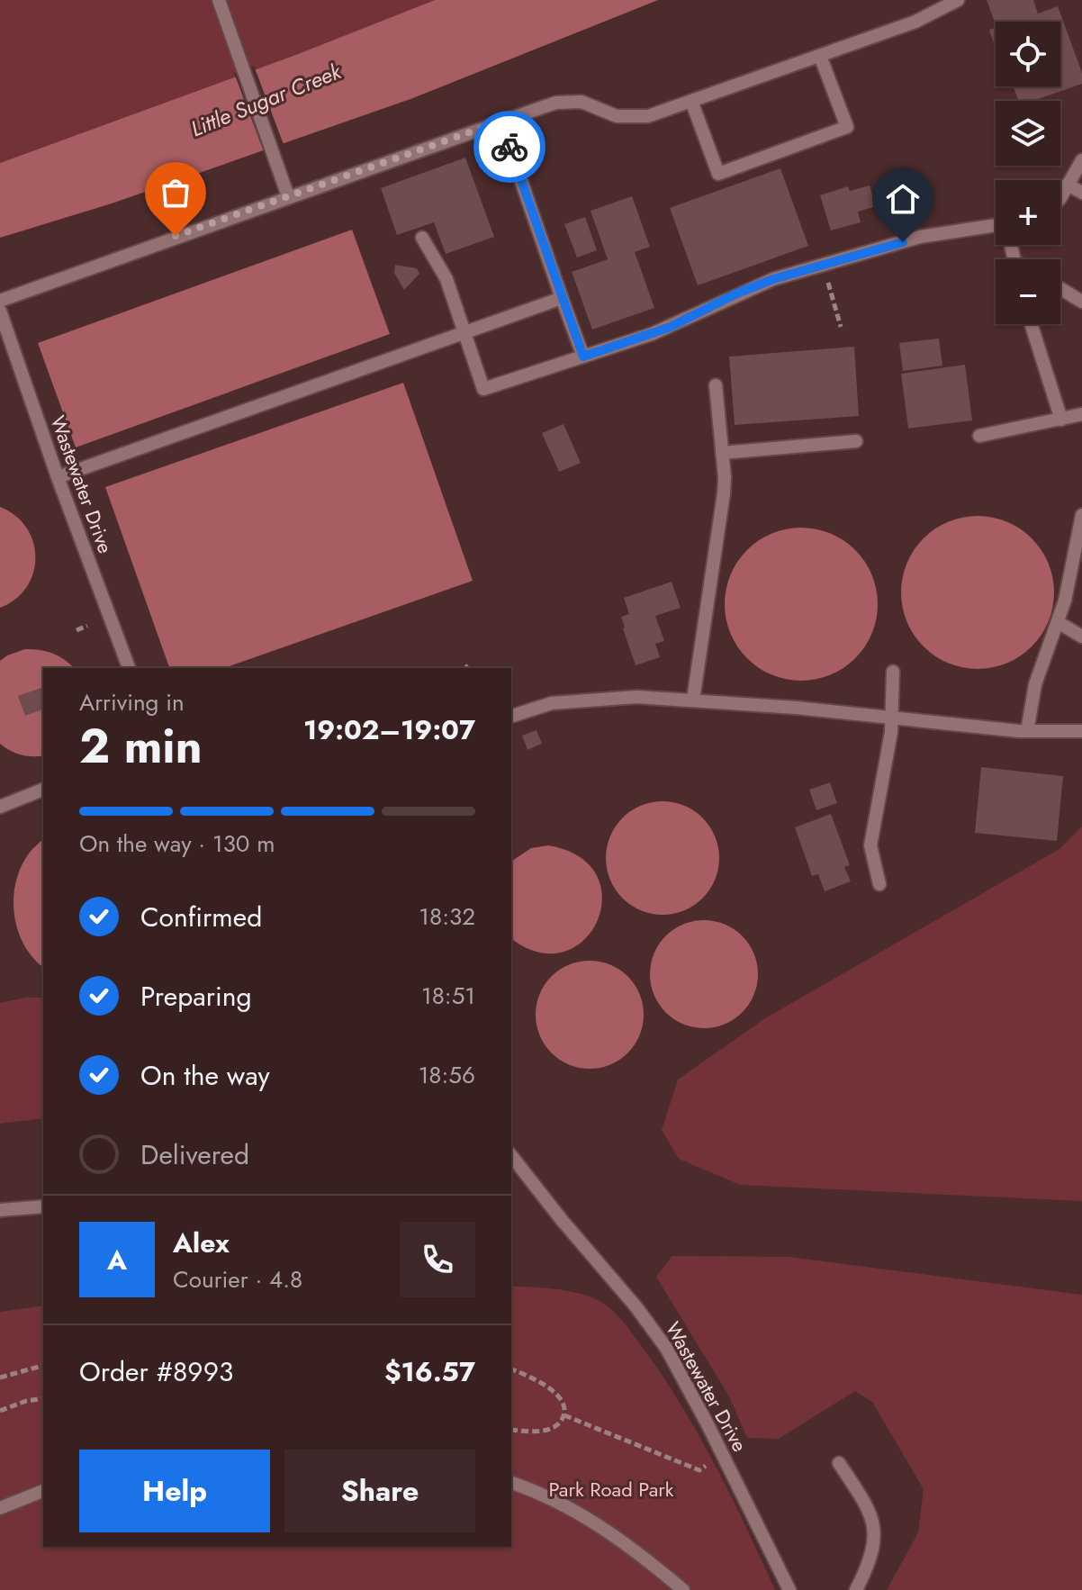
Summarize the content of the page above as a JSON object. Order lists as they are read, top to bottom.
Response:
{
  "streets": {
    "lane": ["Wastewater Drive"]
  },
  "water": ["Little Sugar Creek"],
  "parks": ["Park Road Park"],
  "page": {
    "map_buttons": ["+", "−"],
    "heading": ["2 min", "Arriving in", "19:02–19:07"],
    "panel": [
      "Alex",
      "Courier · 4.8",
      "Order #8993",
      "$16.57"
    ],
    "bar": "On the way · 130 m",
    "list": [
      ["Confirmed", "18:32"],
      ["Preparing", "18:51"],
      ["On the way", "18:56"],
      "Delivered"
    ],
    "round": "A",
    "buttons": ["Help", "Share"]
  }
}
